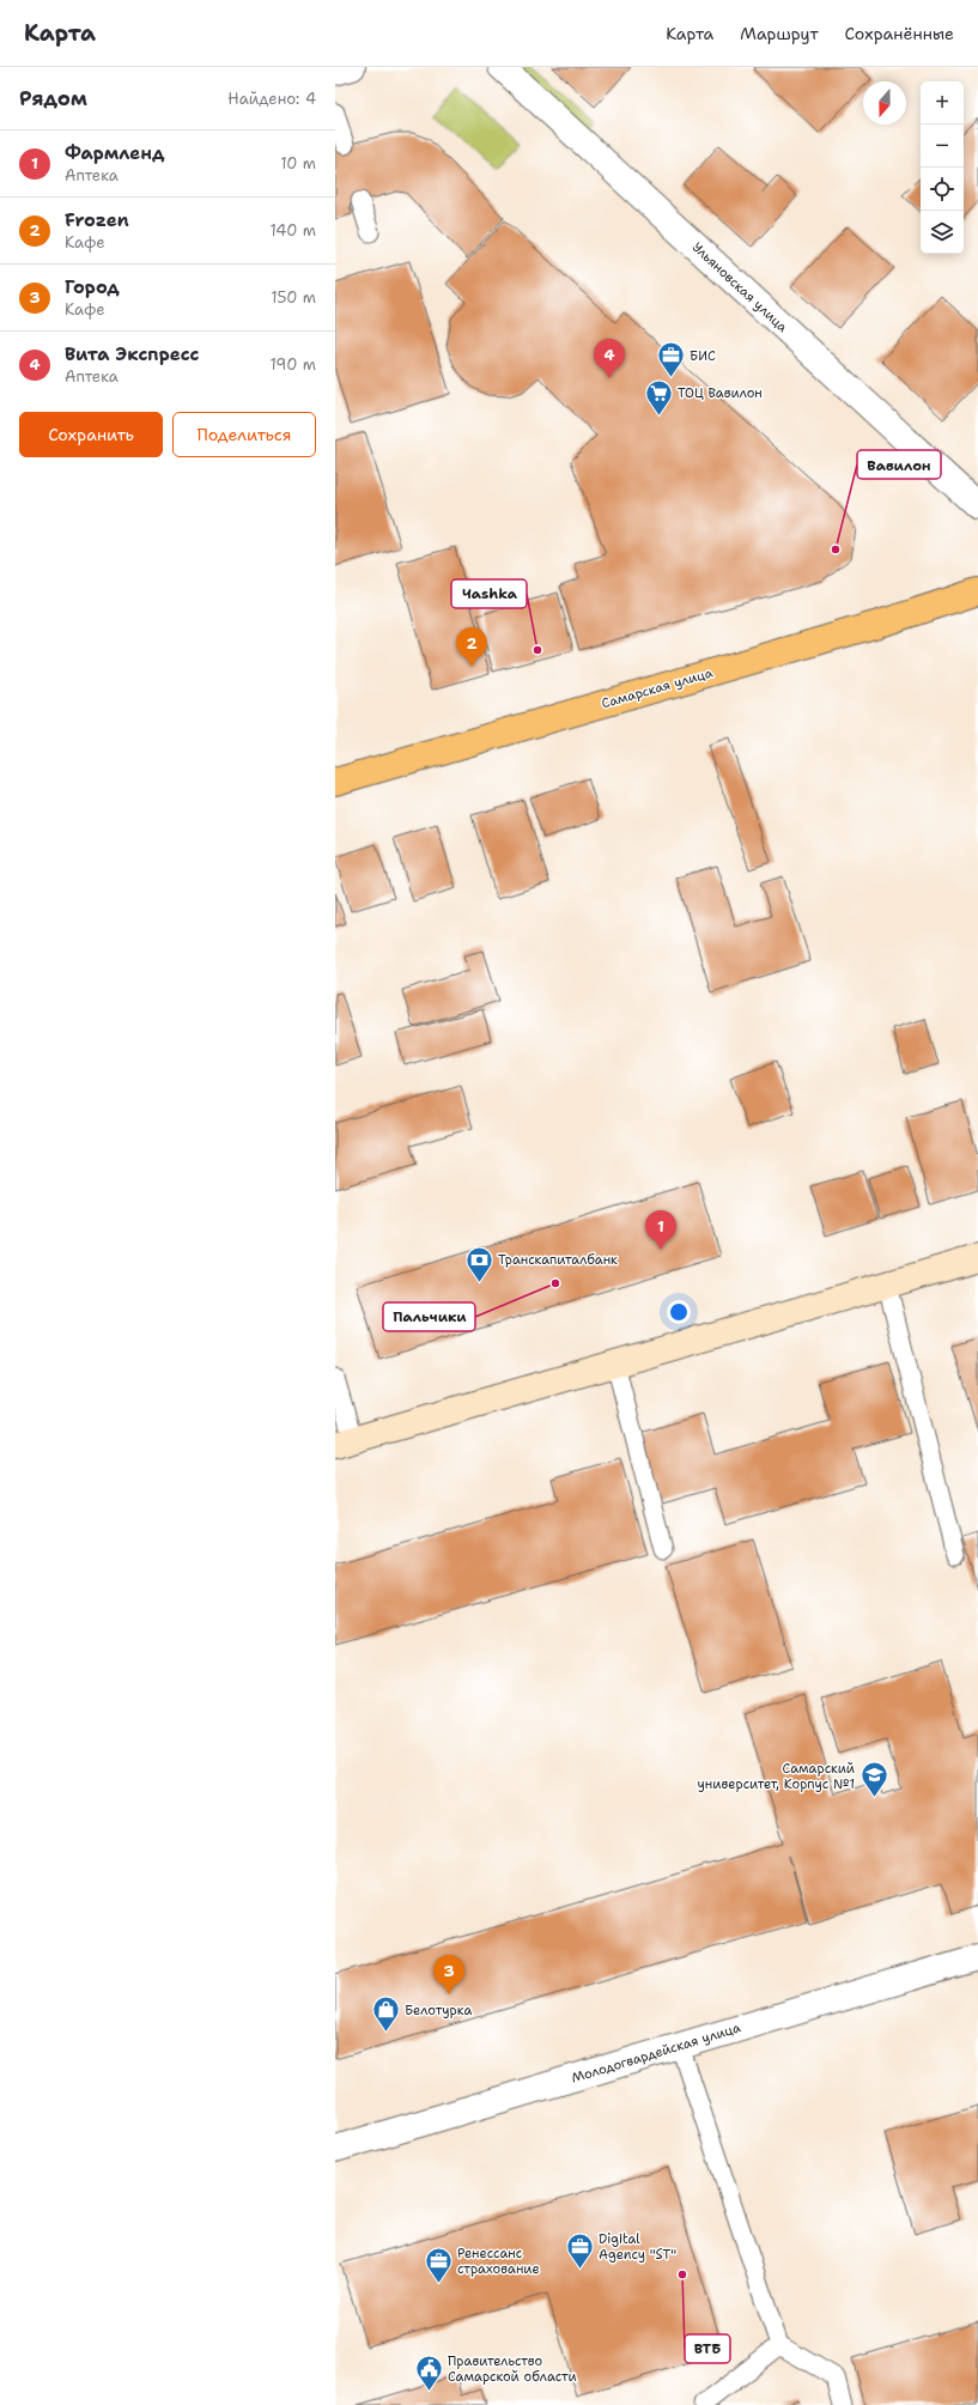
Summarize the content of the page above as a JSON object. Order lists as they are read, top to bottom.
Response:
{
  "streets": {
    "main road": ["Самарская улица"],
    "street": ["Ульяновская улица", "Молодогвардейская улица"]
  },
  "places": {
    "office": ["БИС", "Digital Agency \"ST\"", "Ренессанс страхование"],
    "supermarket": ["ТОЦ Вавилон"],
    "other": [
      "Вавилон",
      "Чаshka",
      "Пальчики",
      "ВТБ"
    ],
    "bank": ["Транскапиталбанк"],
    "school or university": ["Самарский университет, Корпус №1"],
    "shop": ["Белотурка"],
    "public building": ["Правительство Самарской области"]
  },
  "north": "bottom",
  "page": {
    "header": "Карта",
    "nav": ["Карта", "Маршрут", "Сохранённые"],
    "heading": ["Рядом", "Найдено: 4"],
    "map_buttons": ["+", "−"],
    "list": [
      {
        "mark": "1",
        "name": "Фармленд",
        "note": "Аптека",
        "value": "10 m"
      },
      {
        "mark": "2",
        "name": "Frozen",
        "note": "Кафе",
        "value": "140 m"
      },
      {
        "mark": "3",
        "name": "Город",
        "note": "Кафе",
        "value": "150 m"
      },
      {
        "mark": "4",
        "name": "Вита Экспресс",
        "note": "Аптека",
        "value": "190 m"
      }
    ],
    "pins": [
      "4",
      "2",
      "1",
      "3"
    ],
    "buttons": ["Сохранить", "Поделиться"]
  }
}
